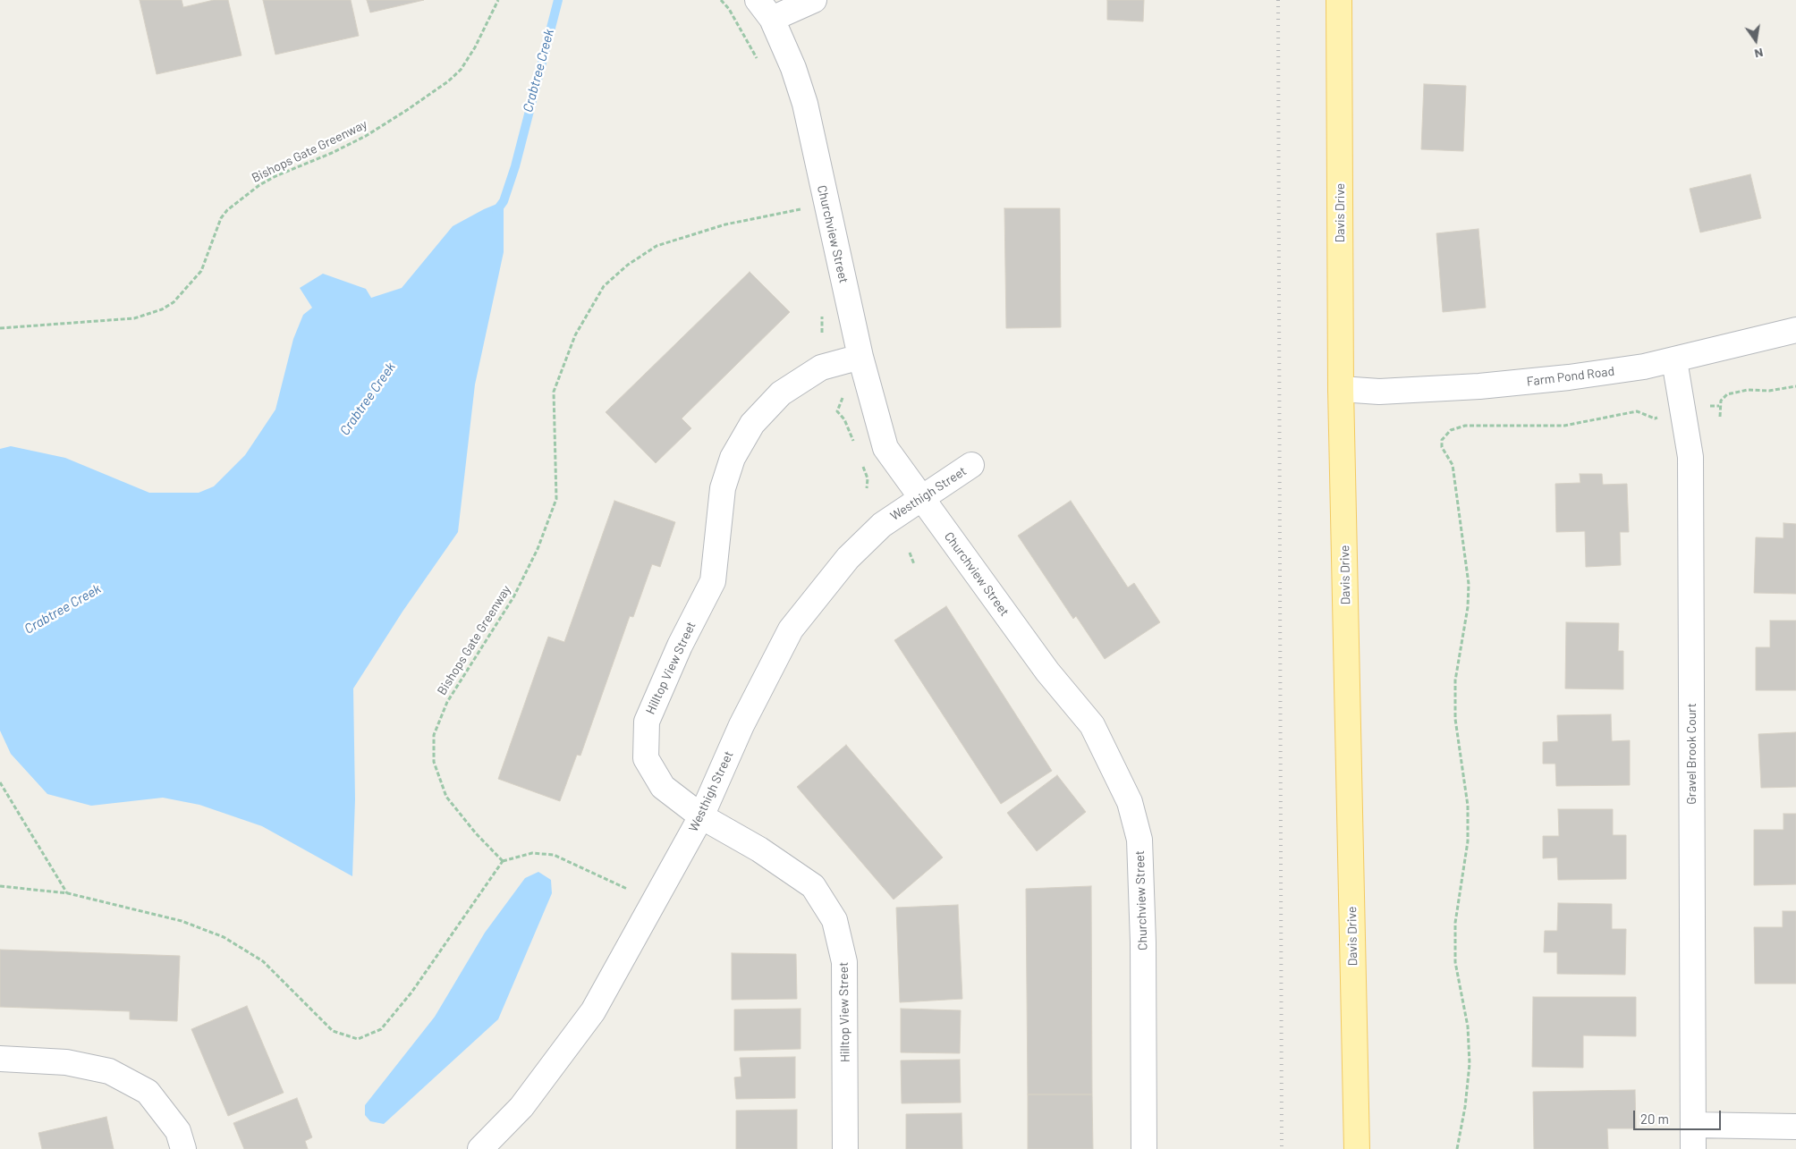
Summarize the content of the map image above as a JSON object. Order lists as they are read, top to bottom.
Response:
{
  "streets": {
    "main road": ["Davis Drive"],
    "street": [
      "Churchview Street",
      "Farm Pond Road",
      "Westhigh Street",
      "Hilltop View Street",
      "Gravel Brook Court"
    ],
    "path": ["Bishops Gate Greenway"]
  },
  "crossings": [
    ["Davis Drive", "Farm Pond Road"],
    ["Churchview Street", "Westhigh Street"],
    ["Churchview Street", "Hilltop View Street"],
    ["Farm Pond Road", "Gravel Brook Court"],
    ["Westhigh Street", "Hilltop View Street"]
  ],
  "water": ["Crabtree Creek"],
  "scale_bar": "20 m",
  "north": "bottom"
}
